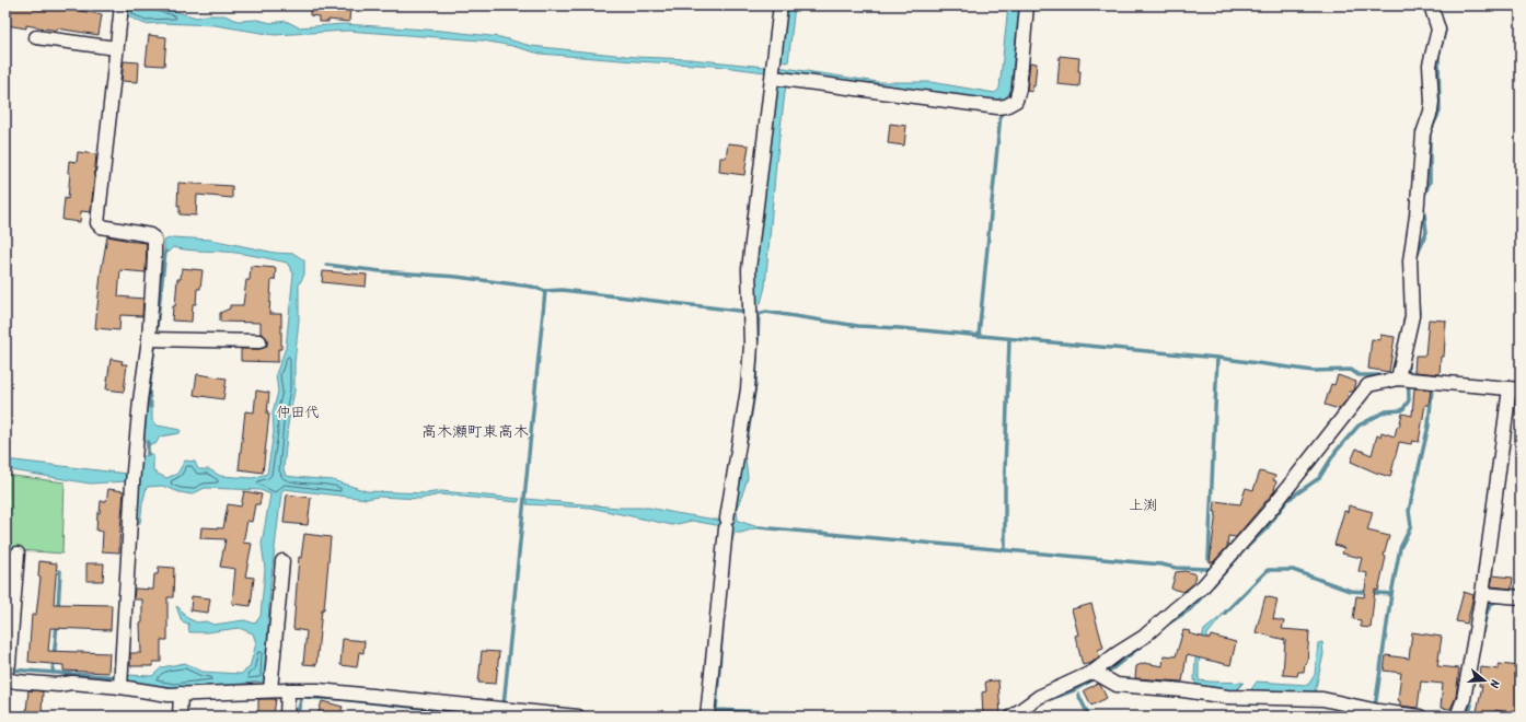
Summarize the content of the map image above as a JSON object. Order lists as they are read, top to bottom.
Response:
{
  "districts": ["仲田代", "高木瀬町東高木", "上渕"],
  "north": "right"
}
